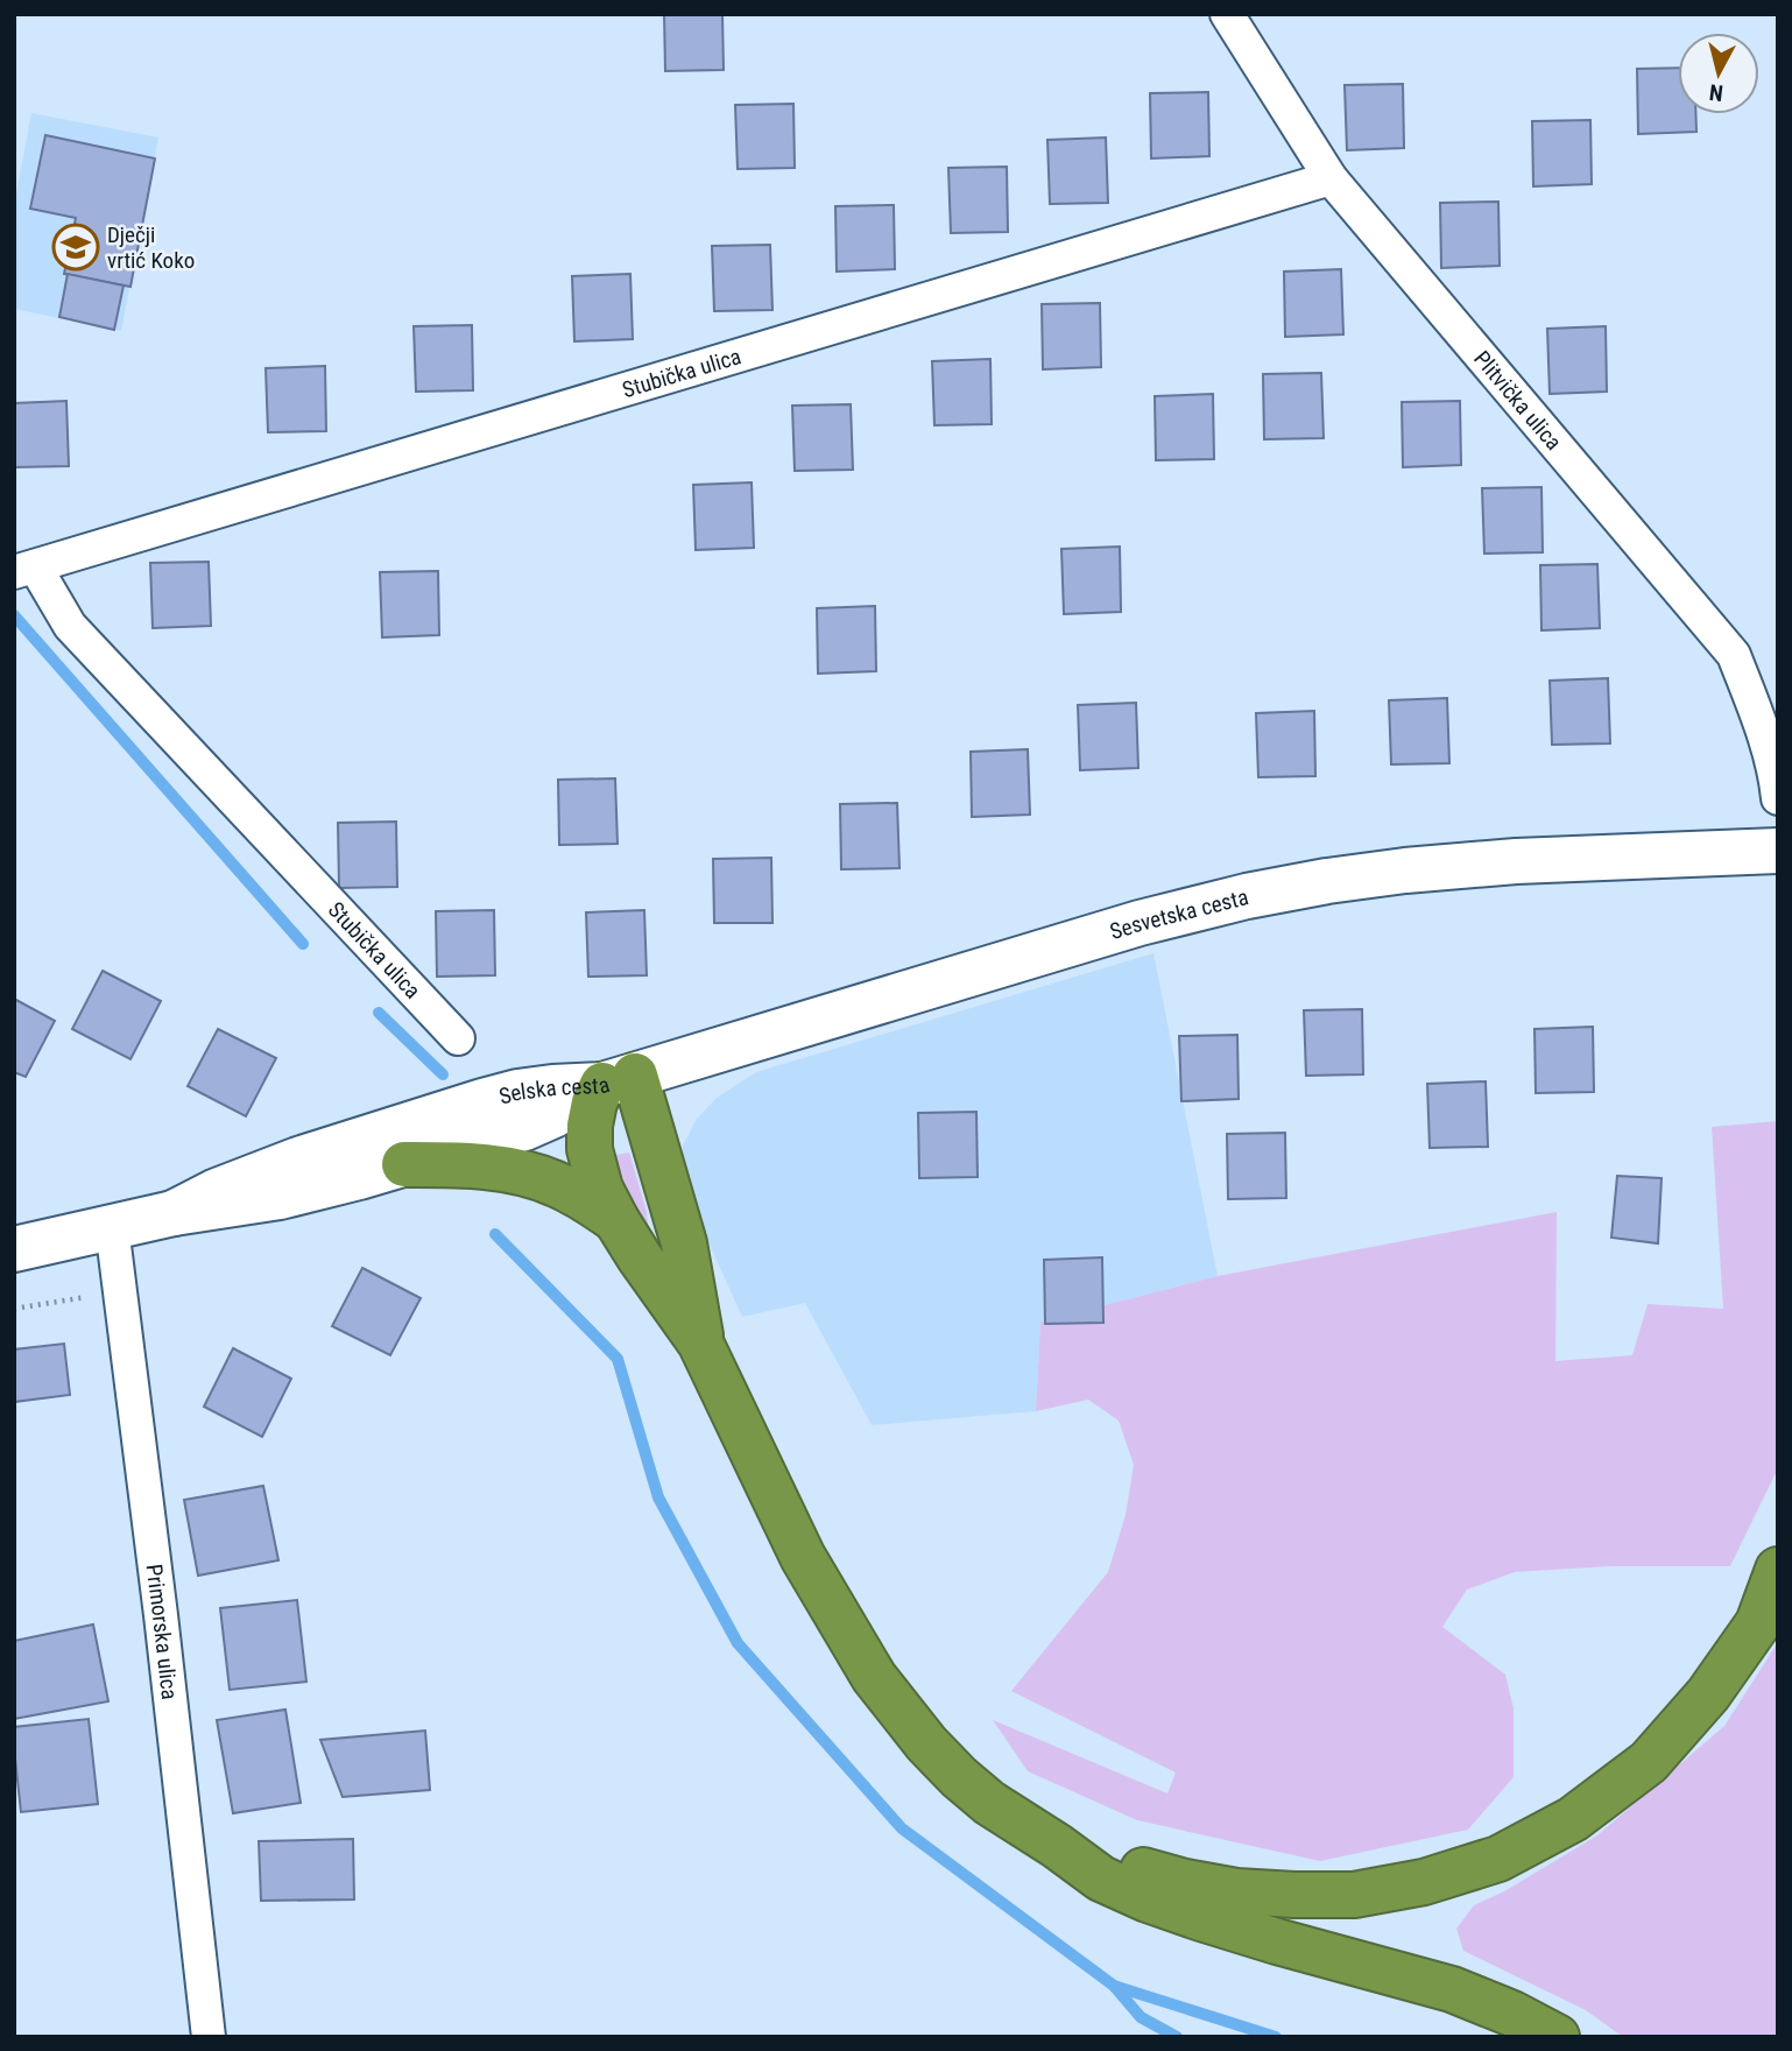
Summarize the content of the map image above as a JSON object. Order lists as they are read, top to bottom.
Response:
{
  "streets": {
    "main road": ["Sesvetska cesta", "Selska cesta"],
    "street": ["Stubička ulica", "Plitvička ulica", "Primorska ulica"]
  },
  "crossings": [
    ["Stubička ulica", "Plitvička ulica"],
    ["Sesvetska cesta", "Selska cesta"],
    ["Selska cesta", "Primorska ulica"]
  ],
  "places": {
    "school or university": ["Dječji vrtić Koko"]
  },
  "north": "bottom"
}
